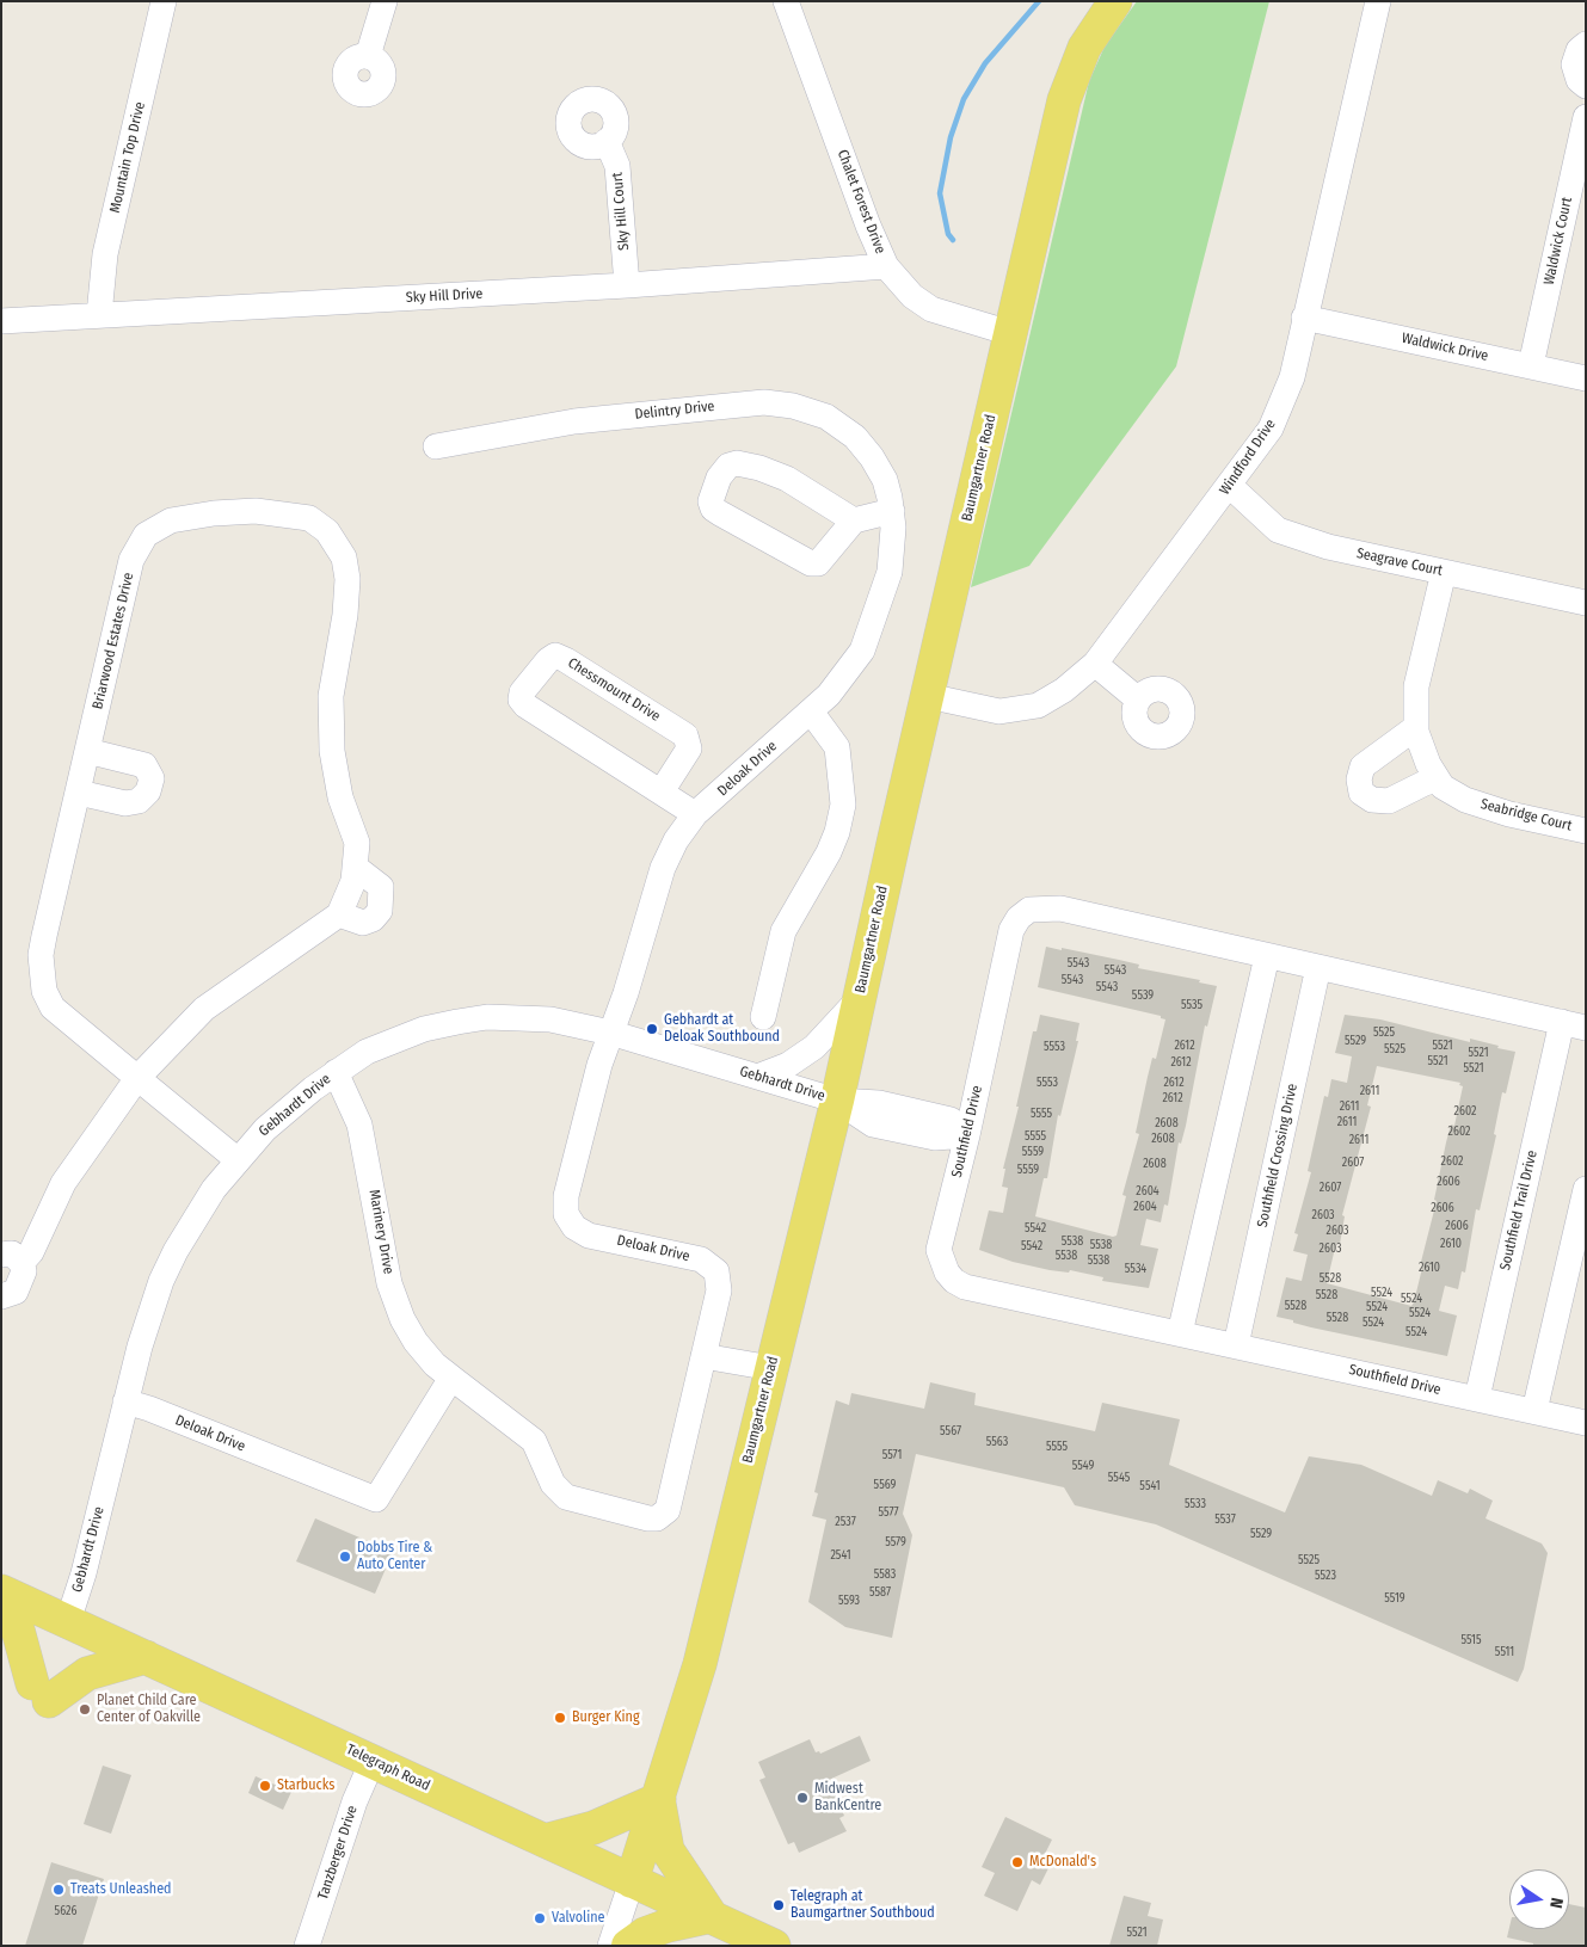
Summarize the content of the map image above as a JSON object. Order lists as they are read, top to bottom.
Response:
{
  "streets": {
    "main road": ["Baumgartner Road", "Telegraph Road"],
    "street": [
      "Mountain Top Drive",
      "Chalet Forest Drive",
      "Sky Hill Court",
      "Waldwick Court",
      "Sky Hill Drive",
      "Waldwick Drive",
      "Delintry Drive",
      "Windford Drive",
      "Seagrave Court",
      "Briarwood Estates Drive",
      "Chessmount Drive",
      "Deloak Drive",
      "Seabridge Court",
      "Gebhardt Drive",
      "Southfield Drive",
      "Southfield Crossing Drive",
      "Southfield Trail Drive",
      "Marinery Drive",
      "Tanzberger Drive"
    ]
  },
  "crossings": [
    ["Mountain Top Drive", "Sky Hill Drive"],
    ["Chalet Forest Drive", "Sky Hill Drive"],
    ["Chalet Forest Drive", "Baumgartner Road"],
    ["Sky Hill Court", "Sky Hill Drive"],
    ["Waldwick Court", "Waldwick Drive"],
    ["Waldwick Drive", "Windford Drive"],
    ["Delintry Drive", "Deloak Drive"],
    ["Windford Drive", "Baumgartner Road"],
    ["Windford Drive", "Seagrave Court"],
    ["Baumgartner Road", "Gebhardt Drive"],
    ["Baumgartner Road", "Telegraph Road"],
    ["Seagrave Court", "Seabridge Court"],
    ["Briarwood Estates Drive", "Gebhardt Drive"],
    ["Chessmount Drive", "Deloak Drive"],
    ["Deloak Drive", "Gebhardt Drive"],
    ["Deloak Drive", "Marinery Drive"],
    ["Gebhardt Drive", "Marinery Drive"],
    ["Gebhardt Drive", "Telegraph Road"],
    ["Southfield Drive", "Southfield Crossing Drive"],
    ["Southfield Drive", "Southfield Trail Drive"],
    ["Telegraph Road", "Tanzberger Drive"]
  ],
  "places": [
    "Gebhardt at Deloak Southbound",
    "Dobbs Tire & Auto Center",
    "Planet Child Care Center of Oakville",
    "Burger King",
    "Starbucks",
    "Midwest BankCentre",
    "McDonald's",
    "Treats Unleashed",
    "Telegraph at Baumgartner Southboud",
    "Valvoline"
  ],
  "house_numbers": [
    "5543",
    "5543",
    "5543",
    "5543",
    "5539",
    "5535",
    "5525",
    "5529",
    "2612",
    "5521",
    "5553",
    "5525",
    "5521",
    "5521",
    "2612",
    "5521",
    "5553",
    "2612",
    "2611",
    "2612",
    "2611",
    "2602",
    "5555",
    "2611",
    "2608",
    "2602",
    "5555",
    "2608",
    "2611",
    "5559",
    "2602",
    "2607",
    "2608",
    "5559",
    "2606",
    "2607",
    "2604",
    "2604",
    "2606",
    "2603",
    "2606",
    "5542",
    "2603",
    "5538",
    "2610",
    "5538",
    "5542",
    "2603",
    "5538",
    "5538",
    "2610",
    "5534",
    "5528",
    "5524",
    "5528",
    "5524",
    "5528",
    "5524",
    "5524",
    "5528",
    "5524",
    "5524",
    "5567",
    "5563",
    "5555",
    "5571",
    "5549",
    "5545",
    "5569",
    "5541",
    "5533",
    "5577",
    "5537",
    "2537",
    "5529",
    "5579",
    "2541",
    "5525",
    "5583",
    "5523",
    "5587",
    "5519",
    "5593",
    "5515",
    "5511",
    "5626",
    "5521"
  ],
  "north": "right"
}
